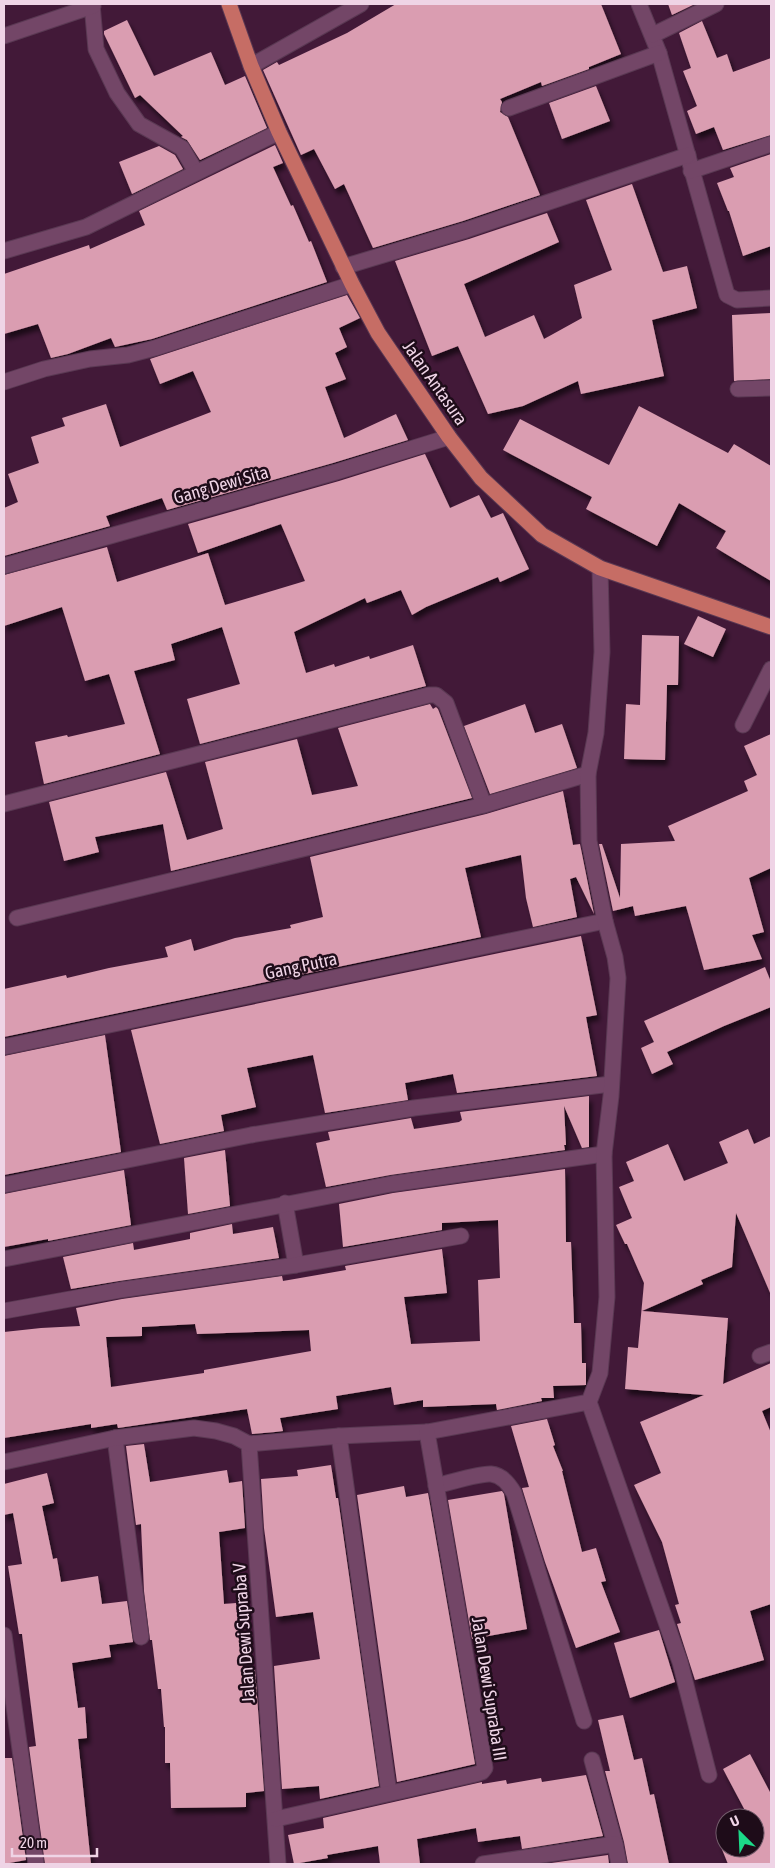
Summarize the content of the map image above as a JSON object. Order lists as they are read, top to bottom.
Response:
{
  "streets": {
    "main road": ["Jalan Antasura"],
    "street": [
      "Gang Dewi Sita",
      "Gang Putra",
      "Jalan Dewi Supraba V",
      "Jalan Dewi Supraba III"
    ]
  },
  "crossings": [
    ["Jalan Antasura", "Gang Dewi Sita"],
    ["Jalan Dewi Supraba V", "Jalan Dewi Supraba III"]
  ],
  "scale_bar": "20 m",
  "north": "top left"
}
